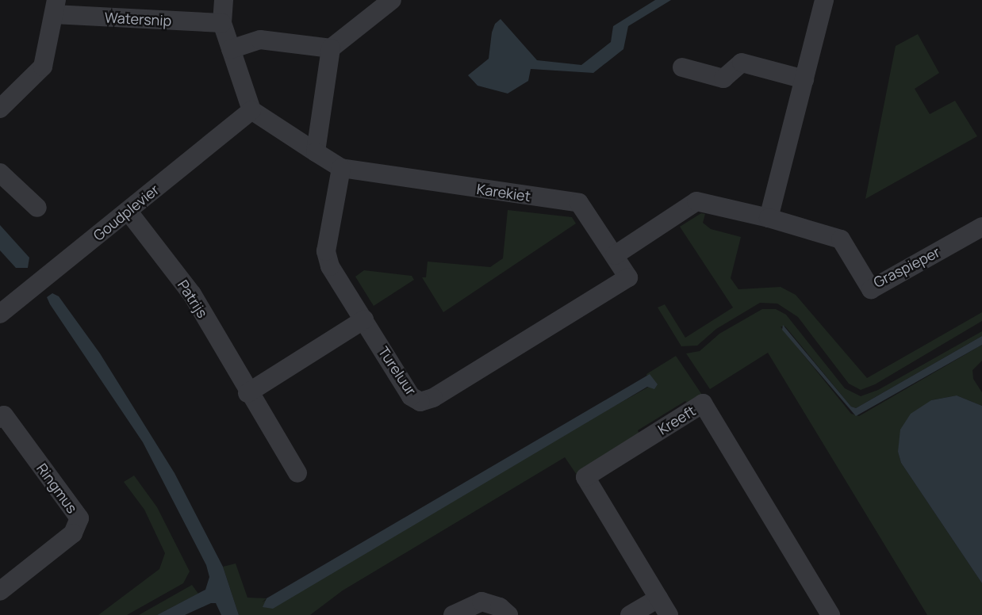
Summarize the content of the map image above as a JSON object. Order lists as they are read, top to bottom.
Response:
{
  "streets": {
    "street": [
      "Watersnip",
      "Karekiet",
      "Goudplevier",
      "Graspieper",
      "Patrijs",
      "Tureluur",
      "Kreeft",
      "Ringmus"
    ]
  },
  "crossings": [
    ["Karekiet", "Graspieper"],
    ["Karekiet", "Tureluur"],
    ["Goudplevier", "Patrijs"]
  ]
}
